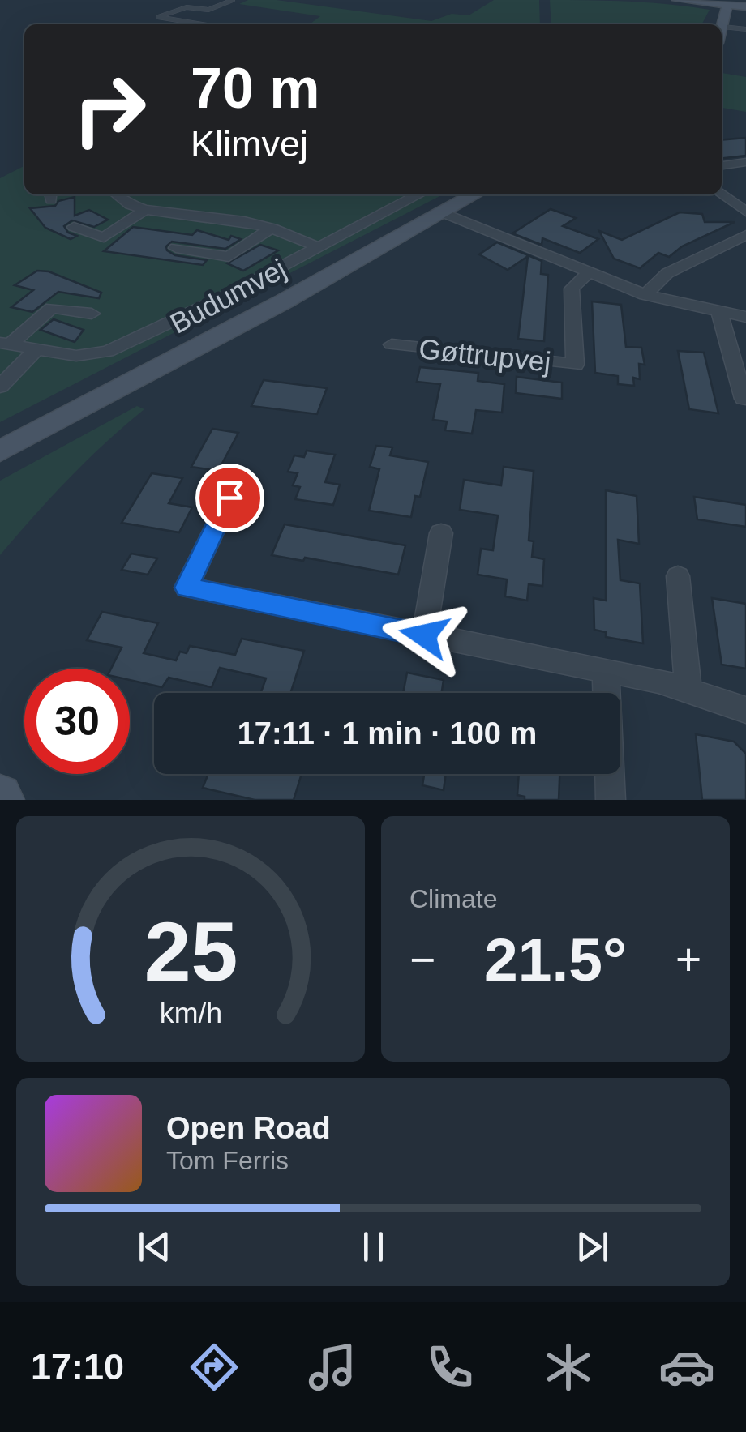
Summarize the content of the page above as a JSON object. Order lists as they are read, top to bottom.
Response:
{
  "streets": {
    "street": ["Budumvej", "Gøttrupvej"]
  },
  "page": {
    "turn": ["70 m", "Klimvej"],
    "limit": "30",
    "trip": "17:11 · 1 min · 100 m",
    "tile": "Climate",
    "heat": ["−", "21.5°", "+"],
    "song": ["Open Road", "Tom Ferris"],
    "tabs": "17:10",
    "gauge": ["25", "km/h"]
  }
}
